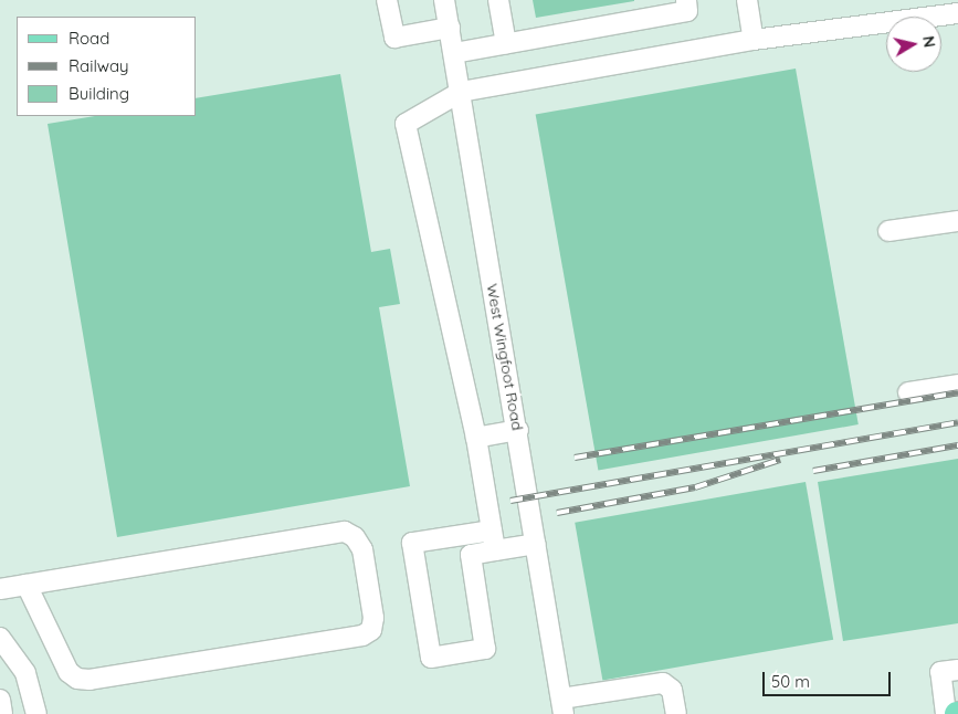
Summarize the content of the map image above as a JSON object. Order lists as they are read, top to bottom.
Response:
{
  "streets": {
    "street": ["West Wingfoot Road"]
  },
  "legend": ["Road", "Railway", "Building"],
  "scale_bar": "50 m",
  "north": "right"
}
